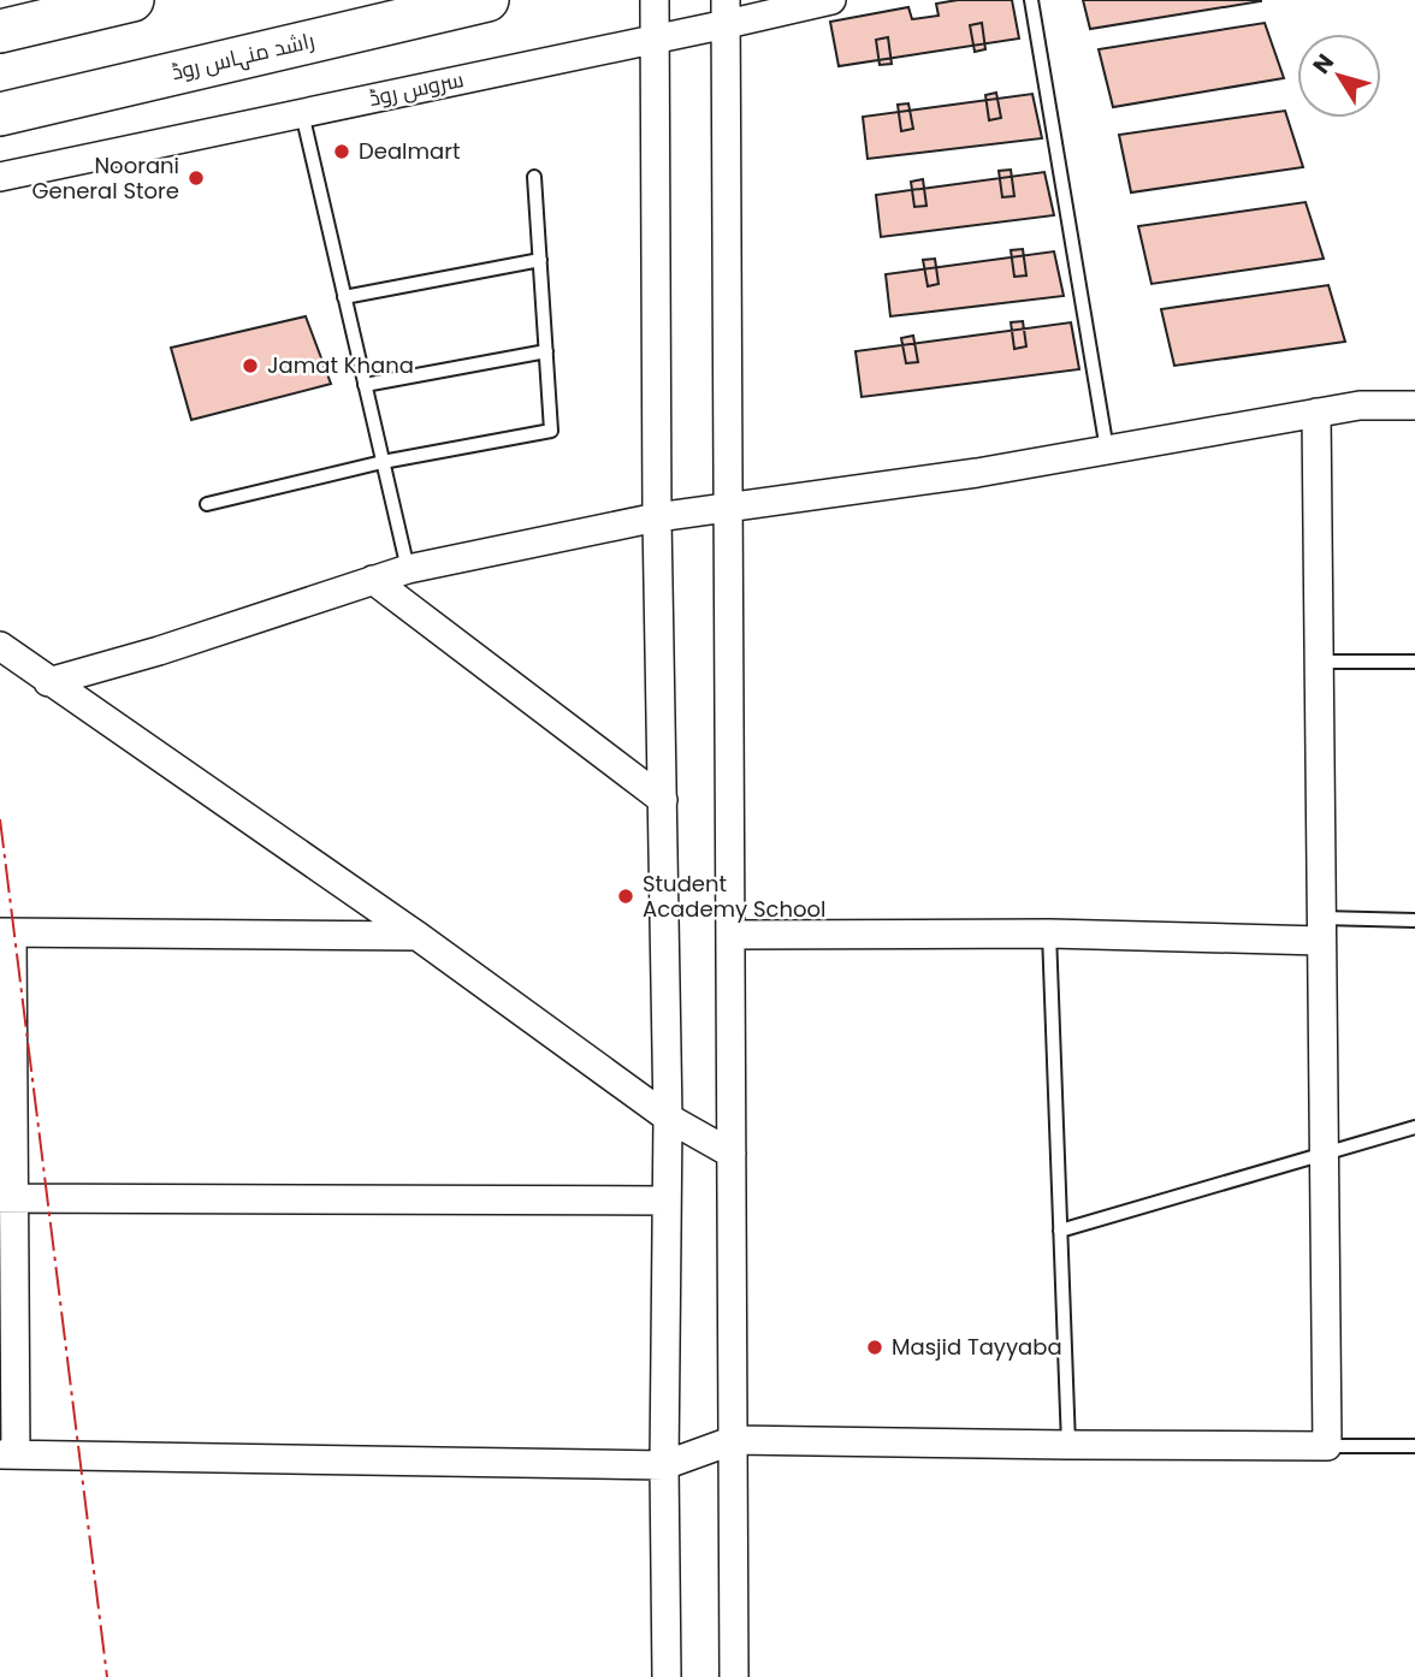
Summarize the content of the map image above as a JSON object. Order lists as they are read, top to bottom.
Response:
{
  "streets": {
    "main road": ["راشد منہاس روڈ"],
    "street": ["سروس روڈ"]
  },
  "places": [
    "Dealmart",
    "Noorani General Store",
    "Jamat Khana",
    "Student Academy School",
    "Masjid Tayyaba"
  ],
  "north": "top left"
}
